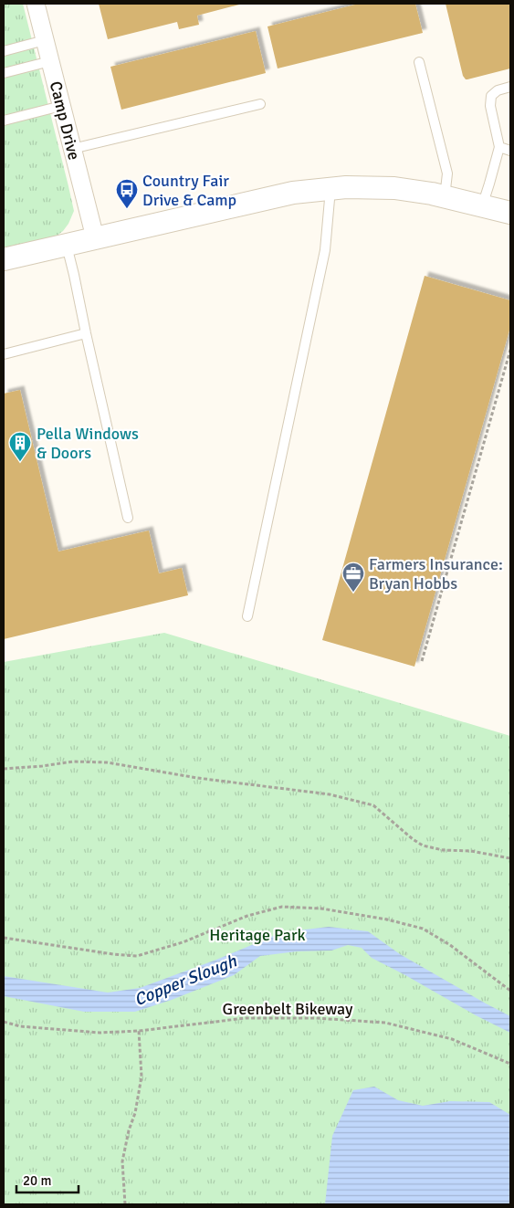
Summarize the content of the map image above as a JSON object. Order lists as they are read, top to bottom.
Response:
{
  "streets": {
    "street": ["Camp Drive"],
    "path": ["Greenbelt Bikeway"]
  },
  "water": ["Copper Slough"],
  "parks": ["Heritage Park"],
  "places": {
    "bus stop": ["Country Fair Drive & Camp"],
    "building": ["Pella Windows & Doors"],
    "office": ["Farmers Insurance: Bryan Hobbs"]
  },
  "scale_bar": "20 m"
}
